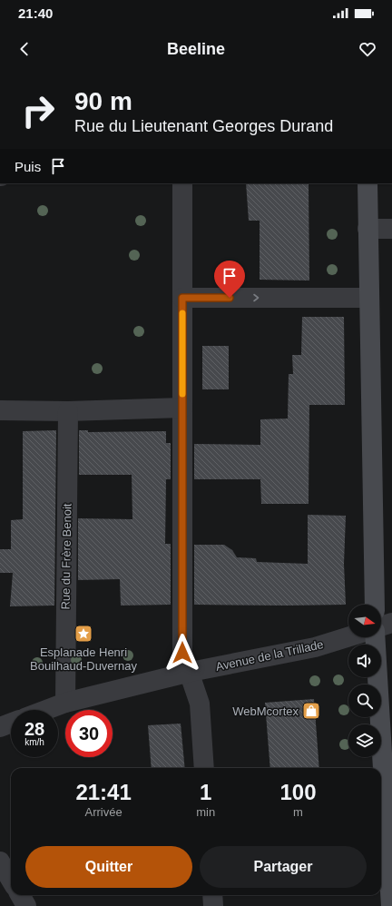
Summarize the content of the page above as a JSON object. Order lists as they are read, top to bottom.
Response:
{
  "streets": {
    "street": ["Rue du Frère Benoit", "Avenue de la Trillade"]
  },
  "crossings": [
    ["Rue du Frère Benoit", "Avenue de la Trillade"]
  ],
  "places": {
    "place": ["Esplanade Henri Bouilhaud-Duvernay"],
    "shop": ["WebMcortex"]
  },
  "north": "right",
  "page": {
    "status": "21:40",
    "header": "Beeline",
    "turn": ["90 m", "Rue du Lieutenant Georges Durand"],
    "then": "Puis",
    "speed": "28 km/h",
    "limit": "30",
    "eta": [
      "21:41",
      "Arrivée",
      "1",
      "min",
      "100",
      "m"
    ],
    "buttons": ["Quitter", "Partager"]
  }
}
